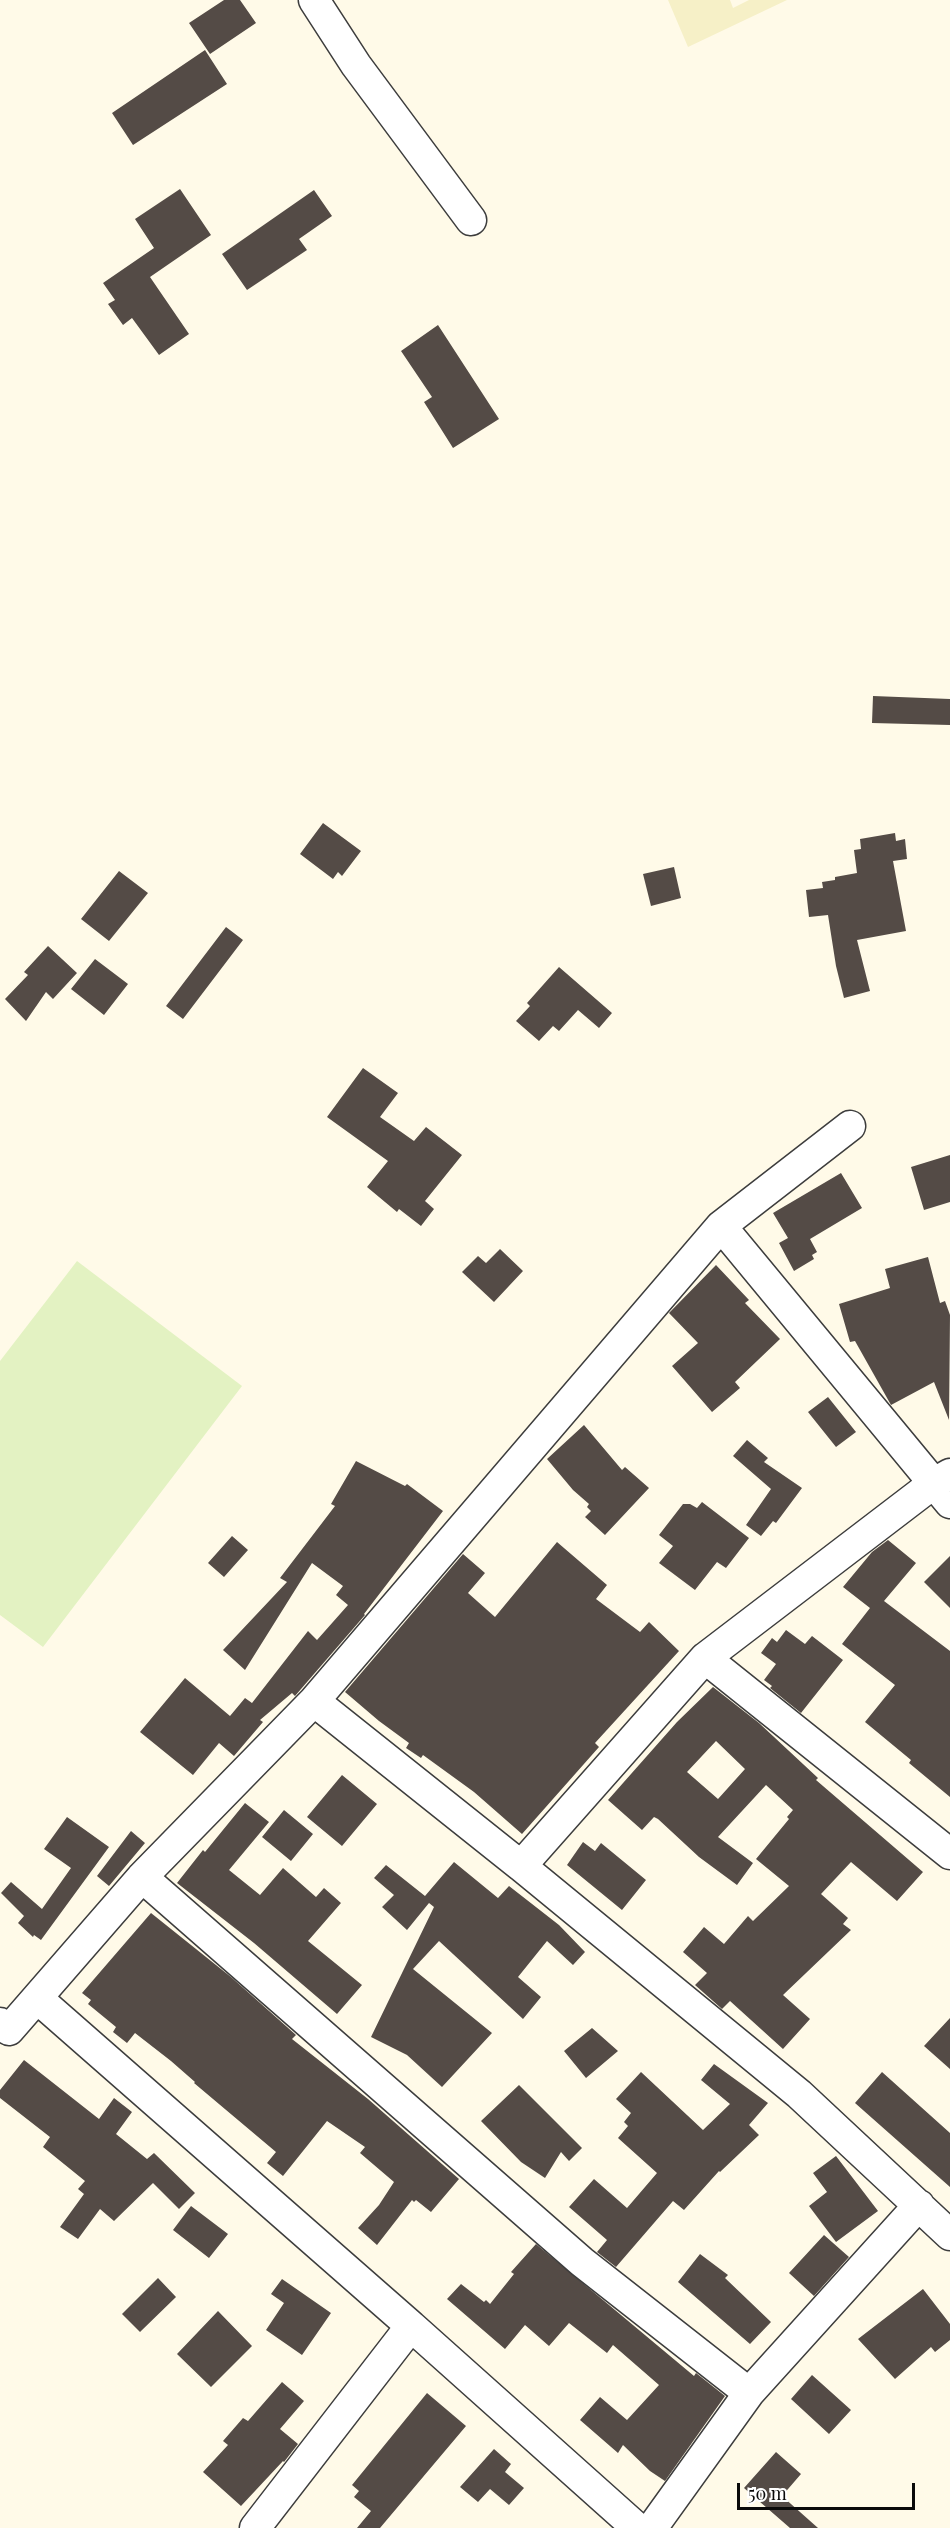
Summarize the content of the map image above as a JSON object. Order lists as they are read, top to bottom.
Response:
{
  "scale_bar": "50 m"
}
